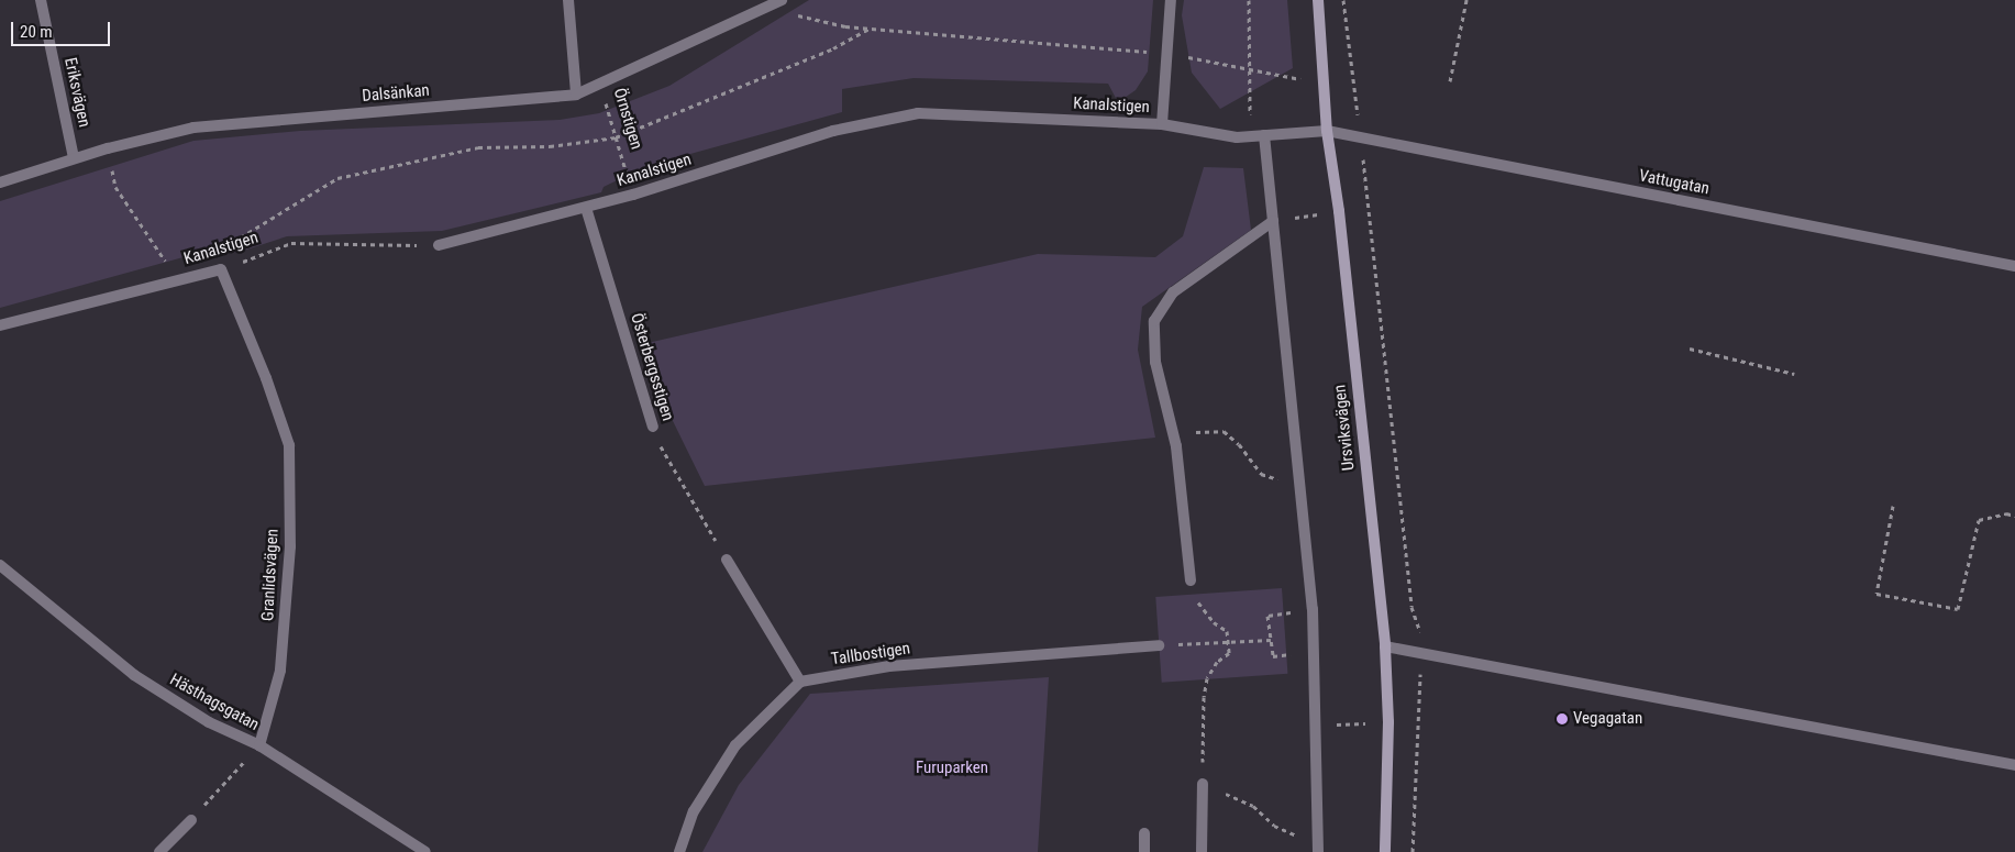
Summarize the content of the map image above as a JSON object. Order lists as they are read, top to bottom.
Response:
{
  "streets": {
    "street": [
      "Eriksvägen",
      "Dalsänkan",
      "Kanalstigen",
      "Vattugatan",
      "Österbergsstigen",
      "Ursviksvägen",
      "Granlidsvägen",
      "Tallbostigen",
      "Hästhagsgatan"
    ],
    "path": ["Örnstigen"]
  },
  "crossings": [
    ["Eriksvägen", "Dalsänkan"],
    ["Dalsänkan", "Örnstigen"],
    ["Kanalstigen", "Örnstigen"],
    ["Kanalstigen", "Vattugatan"],
    ["Kanalstigen", "Österbergsstigen"],
    ["Kanalstigen", "Ursviksvägen"],
    ["Kanalstigen", "Granlidsvägen"],
    ["Vattugatan", "Ursviksvägen"],
    ["Granlidsvägen", "Hästhagsgatan"]
  ],
  "parks": ["Furuparken"],
  "places": ["Vegagatan"],
  "scale_bar": "20 m"
}
